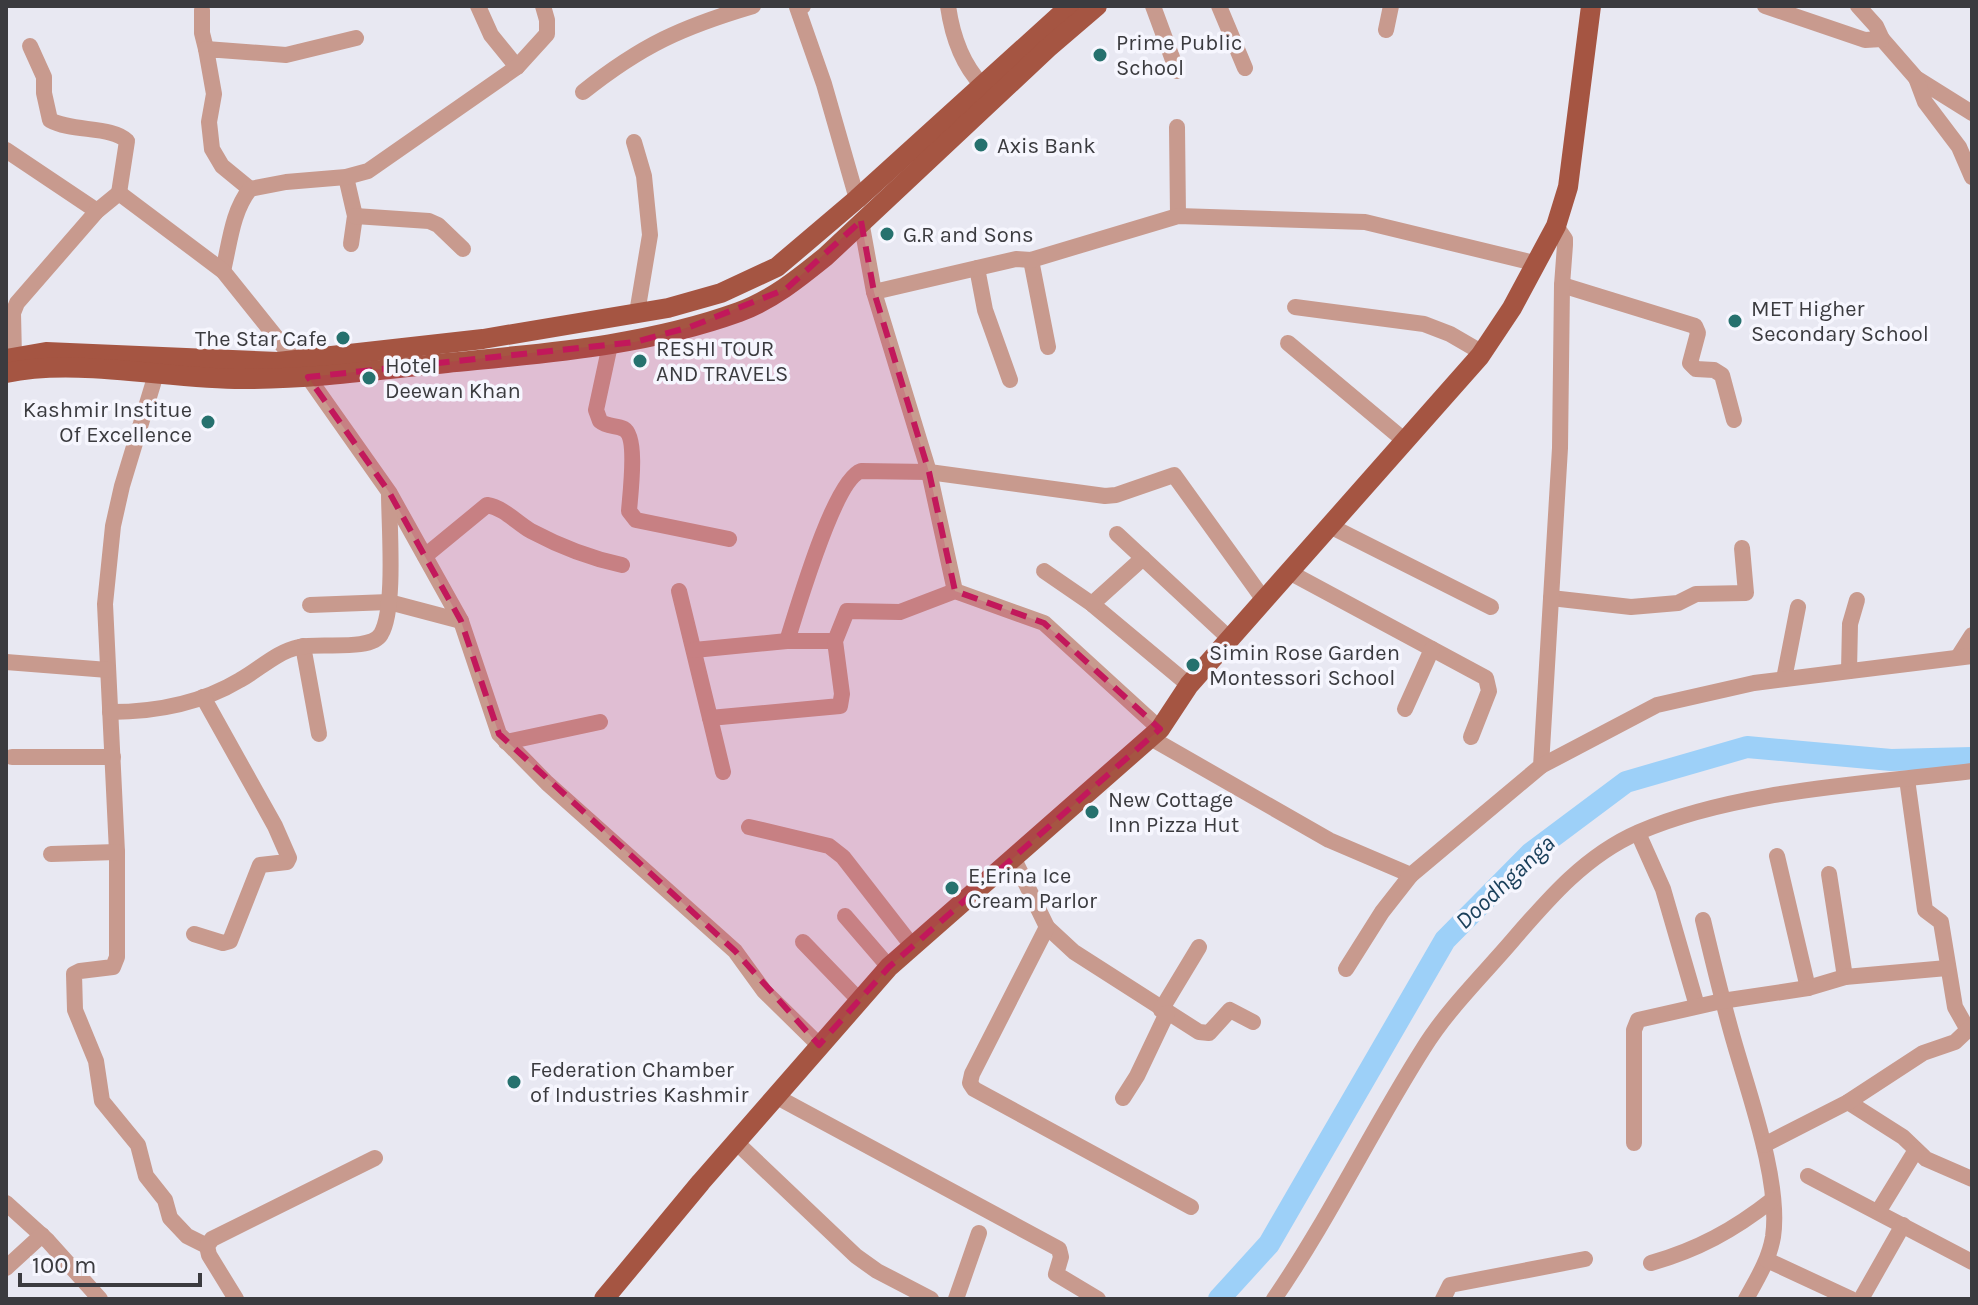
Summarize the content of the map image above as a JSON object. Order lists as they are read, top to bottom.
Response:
{
  "water": ["Doodhganga"],
  "places": [
    "Prime Public School",
    "Axis Bank",
    "G.R and Sons",
    "MET Higher Secondary School",
    "The Star Cafe",
    "RESHI TOUR AND TRAVELS",
    "Hotel Deewan Khan",
    "Kashmir Institue Of Excellence",
    "Simin Rose Garden Montessori School",
    "New Cottage Inn Pizza Hut",
    "E,Erina Ice Cream Parlor",
    "Federation Chamber of Industries Kashmir"
  ],
  "scale_bar": "100 m"
}
